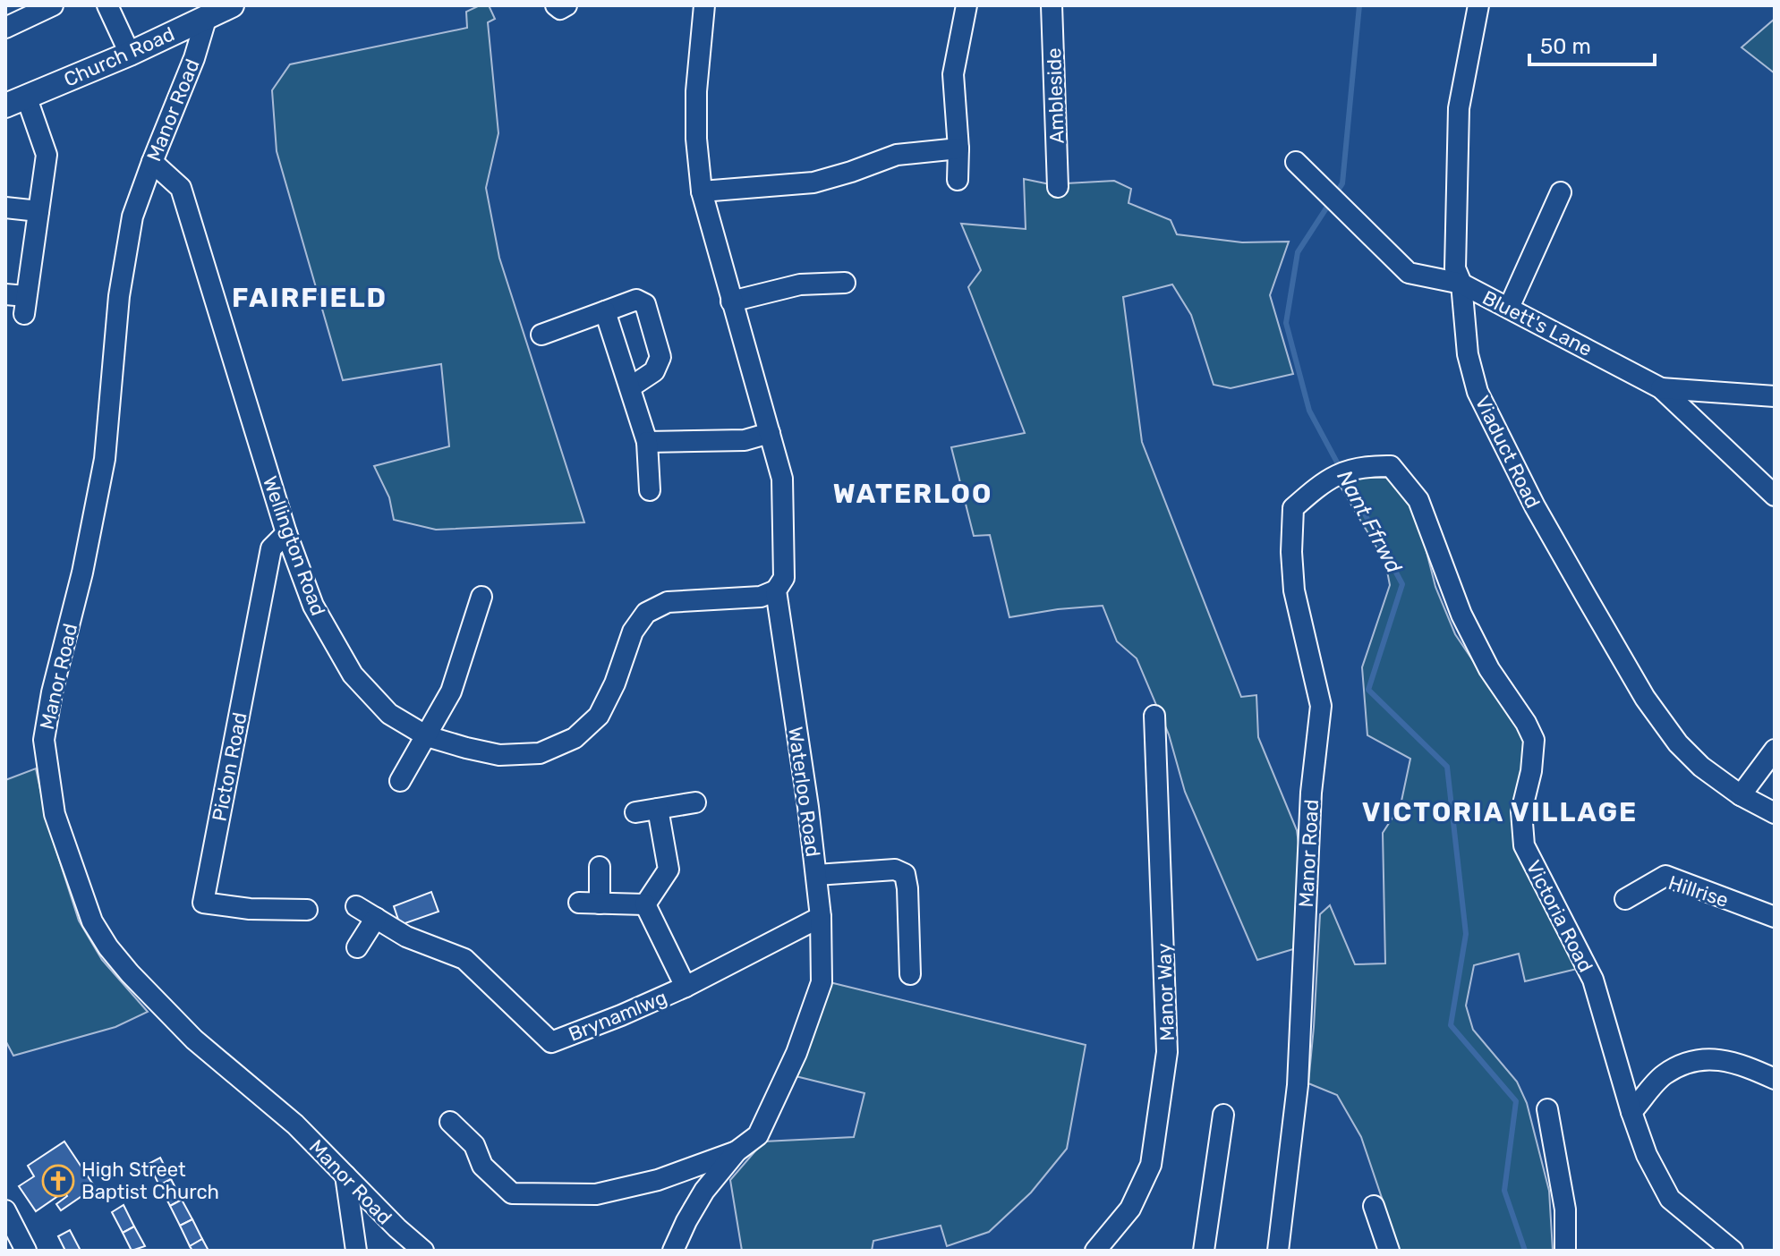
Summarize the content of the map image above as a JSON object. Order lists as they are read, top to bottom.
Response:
{
  "streets": {
    "main road": ["Church Road"],
    "street": [
      "Ambleside",
      "Manor Road",
      "Bluett's Lane",
      "Viaduct Road",
      "Wellington Road",
      "Picton Road",
      "Waterloo Road",
      "Hillrise",
      "Victoria Road",
      "Manor Way",
      "Brynamlwg"
    ]
  },
  "crossings": [
    ["Church Road", "Manor Road"],
    ["Manor Road", "Wellington Road"],
    ["Manor Road", "Victoria Road"],
    ["Bluett's Lane", "Viaduct Road"],
    ["Wellington Road", "Picton Road"],
    ["Wellington Road", "Waterloo Road"],
    ["Waterloo Road", "Brynamlwg"]
  ],
  "districts": ["FAIRFIELD", "WATERLOO", "VICTORIA VILLAGE"],
  "water": ["Nant Ffrwd"],
  "places": {
    "church": ["High Street Baptist Church"]
  },
  "scale_bar": "50 m"
}
